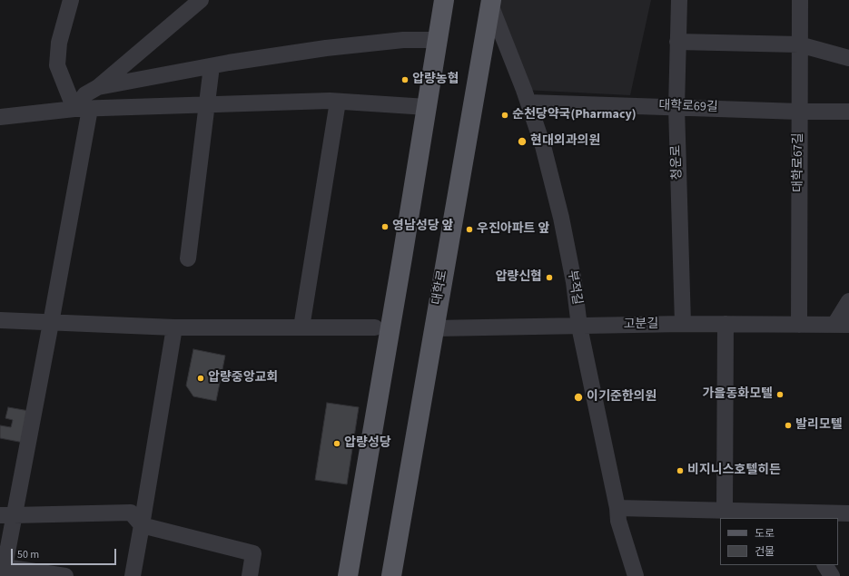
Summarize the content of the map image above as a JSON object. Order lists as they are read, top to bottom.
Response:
{
  "streets": {
    "main road": ["대학로"],
    "street": [
      "대학로69길",
      "청운로",
      "대학로67길",
      "부적길",
      "고분길"
    ]
  },
  "crossings": [
    ["대학로69길", "청운로"],
    ["대학로69길", "대학로67길"],
    ["대학로69길", "부적길"],
    ["청운로", "고분길"],
    ["대학로67길", "고분길"],
    ["대학로", "부적길"],
    ["대학로", "고분길"],
    ["부적길", "고분길"]
  ],
  "places": [
    "압량농협",
    "순천당약국(Pharmacy)",
    "현대외과의원",
    "영남성당 앞",
    "우진아파트 앞",
    "압량신협",
    "압량중앙교회",
    "가을동화모텔",
    "이기준한의원",
    "발리모텔",
    "압량성당",
    "비지니스호텔히든"
  ],
  "legend": ["도로", "건물"],
  "scale_bar": "50 m"
}
